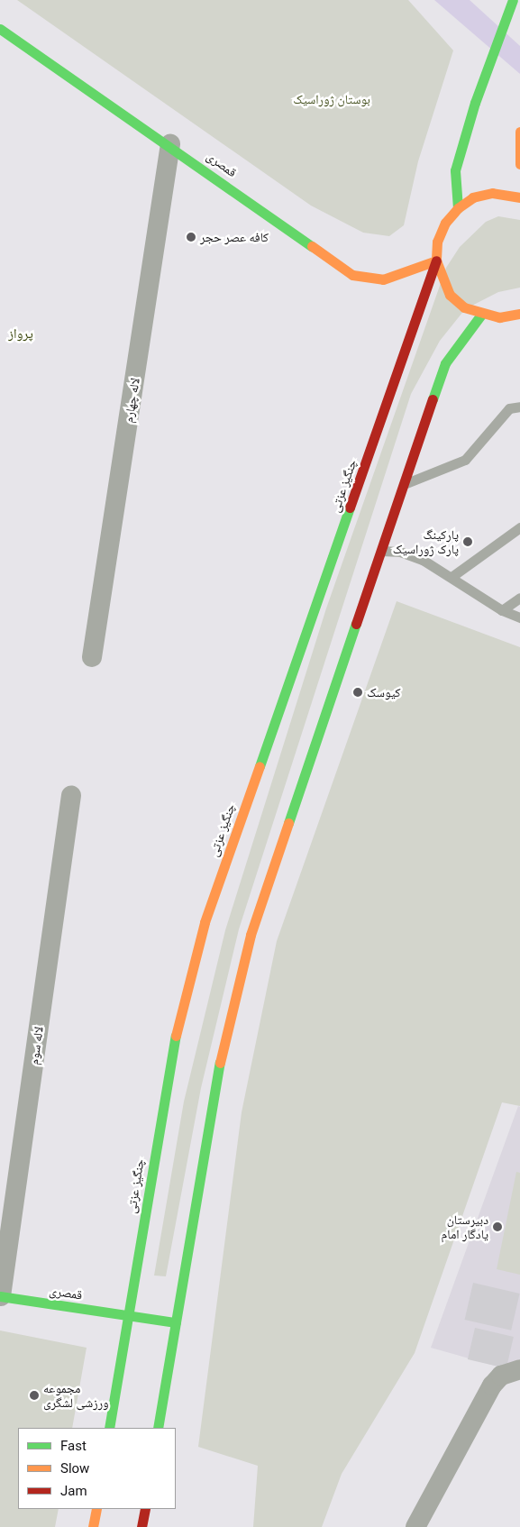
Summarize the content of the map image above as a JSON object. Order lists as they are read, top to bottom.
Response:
{
  "streets": {
    "street": [
      "قمصری",
      "لاله چهارم",
      "چنگیز عزتی",
      "لاله سوم"
    ]
  },
  "crossings": [
    ["قمصری", "لاله چهارم"],
    ["قمصری", "چنگیز عزتی"],
    ["قمصری", "لاله سوم"]
  ],
  "districts": ["پرواز"],
  "parks": ["بوستان ژوراسیک"],
  "places": [
    "کافه عصر حجر",
    "پارکینگ پارک ژوراسیک",
    "کیوسک",
    "دبیرستان یادگار امام",
    "مجموعه ورزشی لشگری"
  ],
  "legend": ["Fast", "Slow", "Jam"]
}
